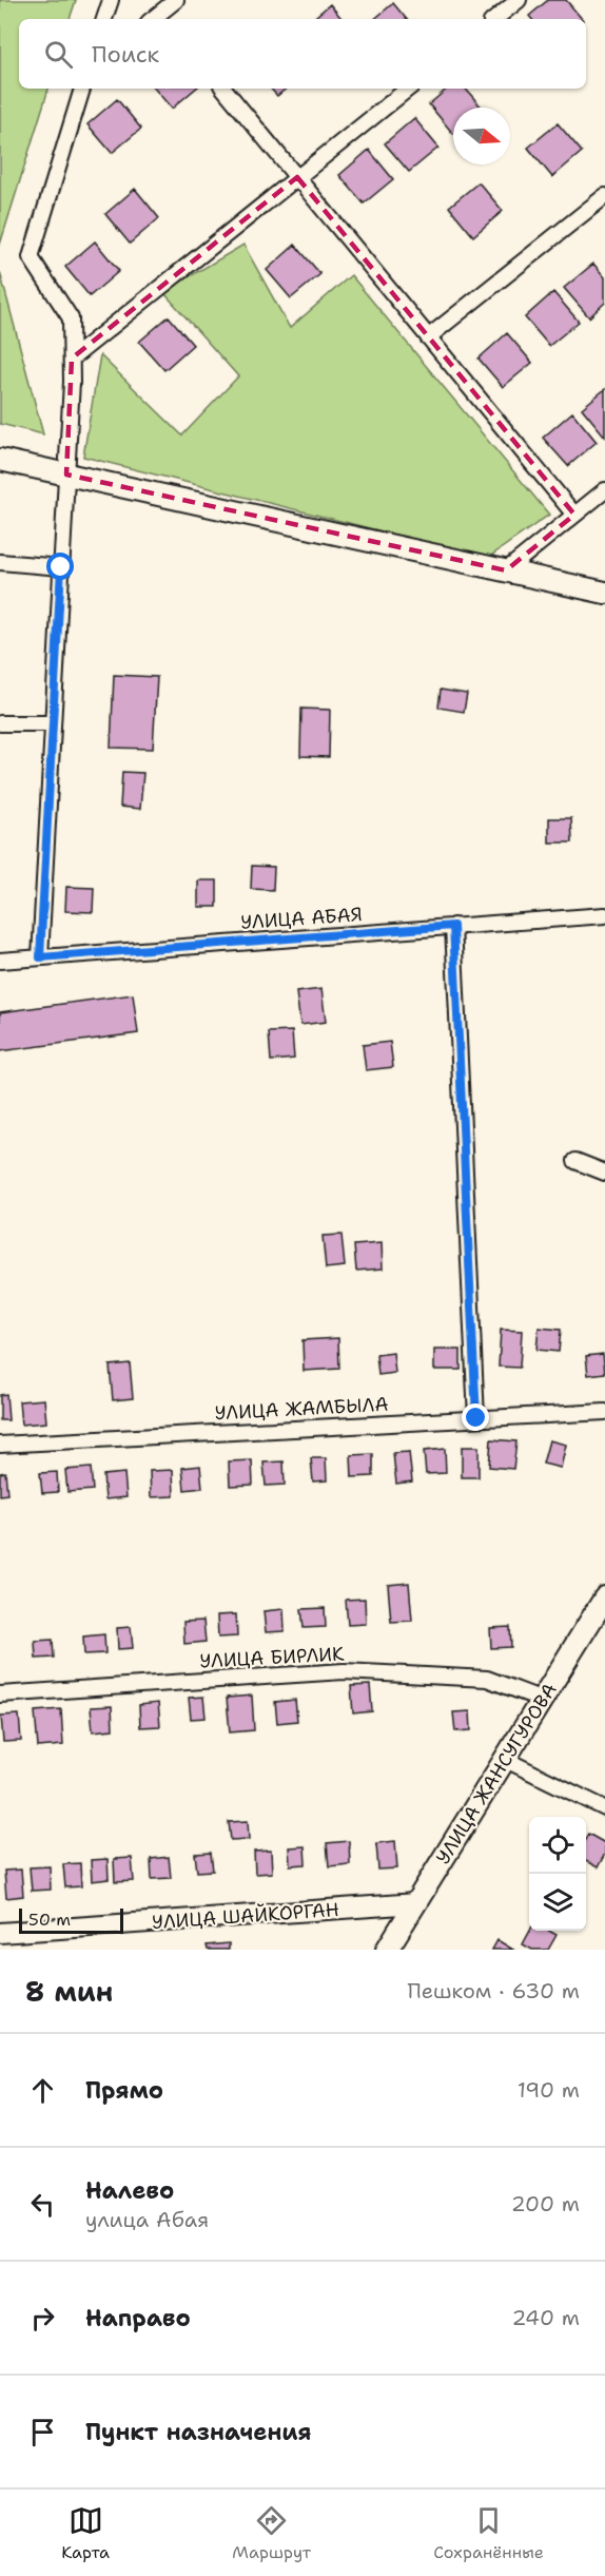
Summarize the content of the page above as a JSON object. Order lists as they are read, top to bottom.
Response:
{
  "streets": {
    "main road": ["УЛИЦА ЖАНСУГУРОВА"],
    "street": [
      "УЛИЦА АБАЯ",
      "УЛИЦА ЖАМБЫЛА",
      "УЛИЦА БИРЛИК",
      "УЛИЦА ШАЙКОРГАН"
    ]
  },
  "crossings": [
    ["УЛИЦА БИРЛИК", "УЛИЦА ЖАНСУГУРОВА"],
    ["УЛИЦА ЖАНСУГУРОВА", "УЛИЦА ШАЙКОРГАН"]
  ],
  "scale_bar": "50 m",
  "north": "right",
  "page": {
    "search": "Поиск",
    "scale": "50 m",
    "heading": ["8 мин", "Пешком · 630 m"],
    "list": [
      ["Прямо", "190 m"],
      ["Налево", "улица Абая", "200 m"],
      ["Направо", "240 m"],
      "Пункт назначения"
    ],
    "nav": ["Карта", "Маршрут", "Сохранённые"]
  }
}
